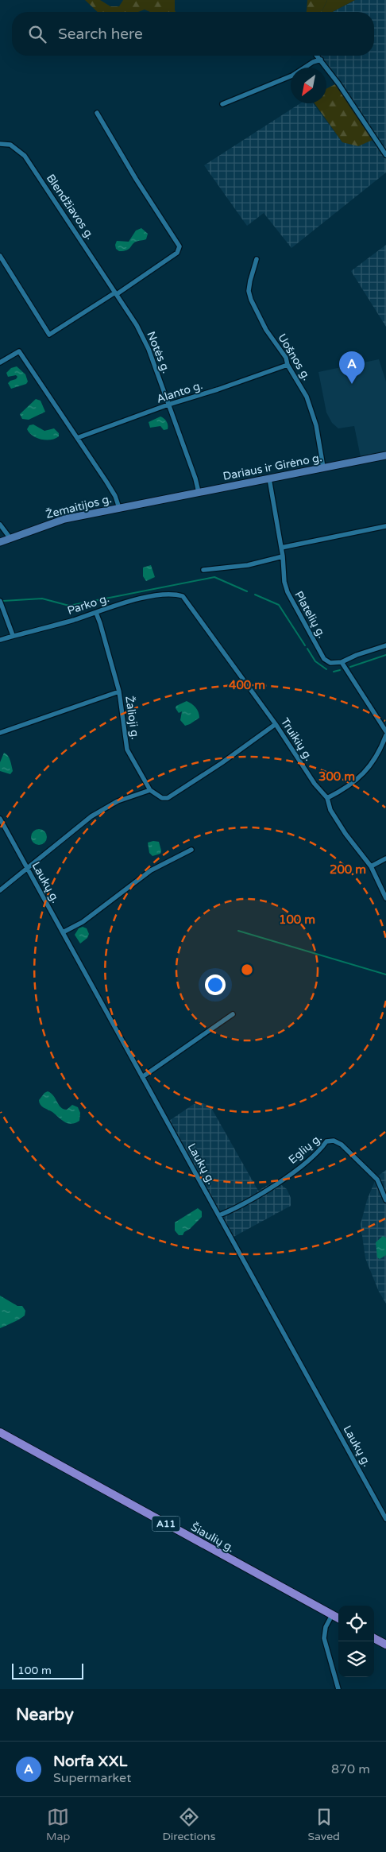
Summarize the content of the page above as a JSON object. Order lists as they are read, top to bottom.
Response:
{
  "streets": {
    "highway": ["A11", "Šiaulių g."],
    "main road": ["Dariaus ir Girėno g.", "Žemaitijos g."],
    "street": [
      "Blendžiavos g.",
      "Notės g.",
      "Uošnos g.",
      "Alanto g.",
      "Parko g.",
      "Platelių g.",
      "Žalioji g.",
      "Truikių g.",
      "Laukų g.",
      "Eglių g."
    ]
  },
  "crossings": [
    ["Blendžiavos g.", "Notės g."],
    ["Notės g.", "Alanto g."],
    ["Notės g.", "Dariaus ir Girėno g."],
    ["Uošnos g.", "Alanto g."],
    ["Uošnos g.", "Dariaus ir Girėno g."],
    ["Dariaus ir Girėno g.", "Žemaitijos g."],
    ["Dariaus ir Girėno g.", "Platelių g."],
    ["Parko g.", "Žalioji g."],
    ["Parko g.", "Truikių g."],
    ["Laukų g.", "Eglių g."],
    ["A11", "Šiaulių g."]
  ],
  "scale_bar": "100 m",
  "north": "bottom left",
  "page": {
    "search": "Search here",
    "pins": "A",
    "scale": "100 m",
    "heading": "Nearby",
    "list": [
      {
        "mark": "A",
        "name": "Norfa XXL",
        "note": "Supermarket",
        "value": "870 m"
      }
    ],
    "nav": ["Map", "Directions", "Saved"]
  },
  "rings": [
    "400 m",
    "300 m",
    "200 m",
    "100 m"
  ]
}
